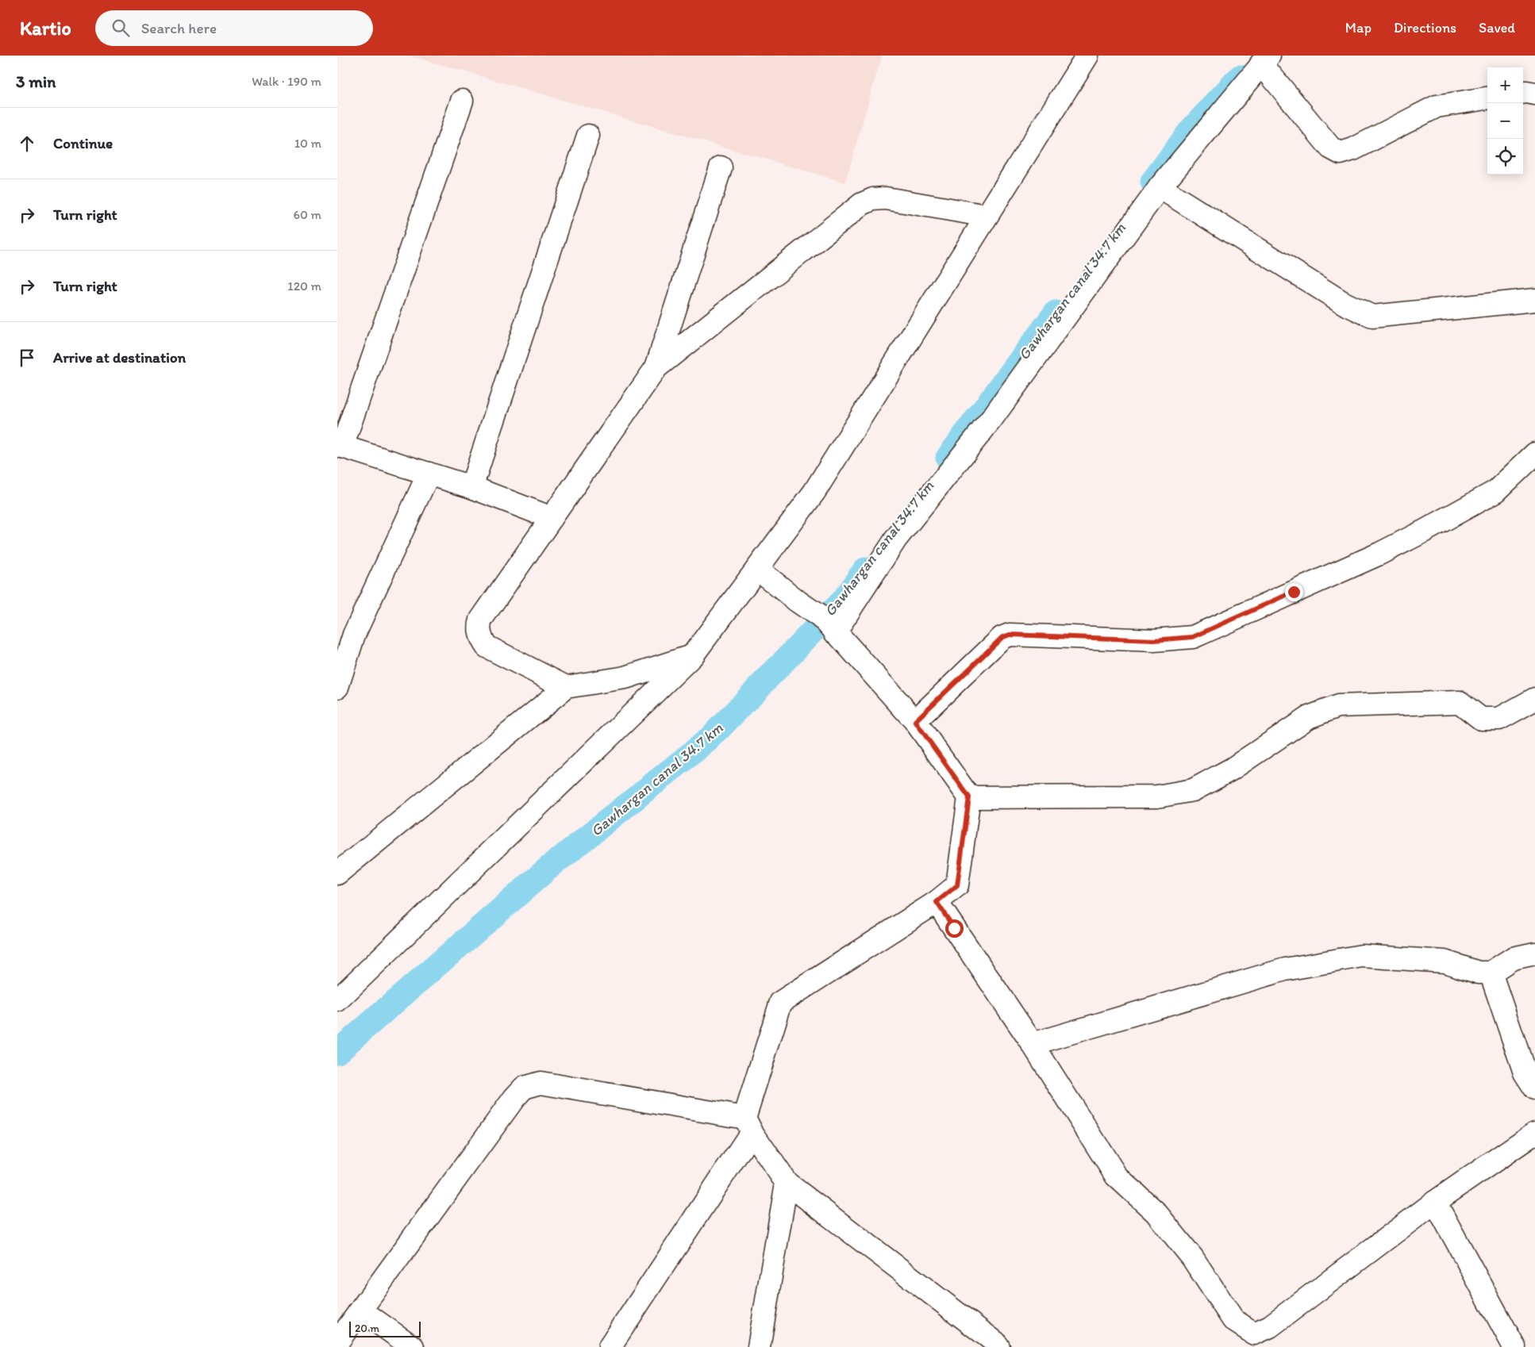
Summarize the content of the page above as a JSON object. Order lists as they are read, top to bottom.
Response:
{
  "water": ["Gawhargan canal 34.7 km"],
  "scale_bar": "20 m",
  "page": {
    "header": "Kartio",
    "search": "Search here",
    "nav": ["Map", "Directions", "Saved"],
    "heading": ["3 min", "Walk · 190 m"],
    "map_buttons": ["+", "−"],
    "list": [
      ["Continue", "10 m"],
      ["Turn right", "60 m"],
      ["Turn right", "120 m"],
      "Arrive at destination"
    ],
    "scale": "20 m"
  }
}
